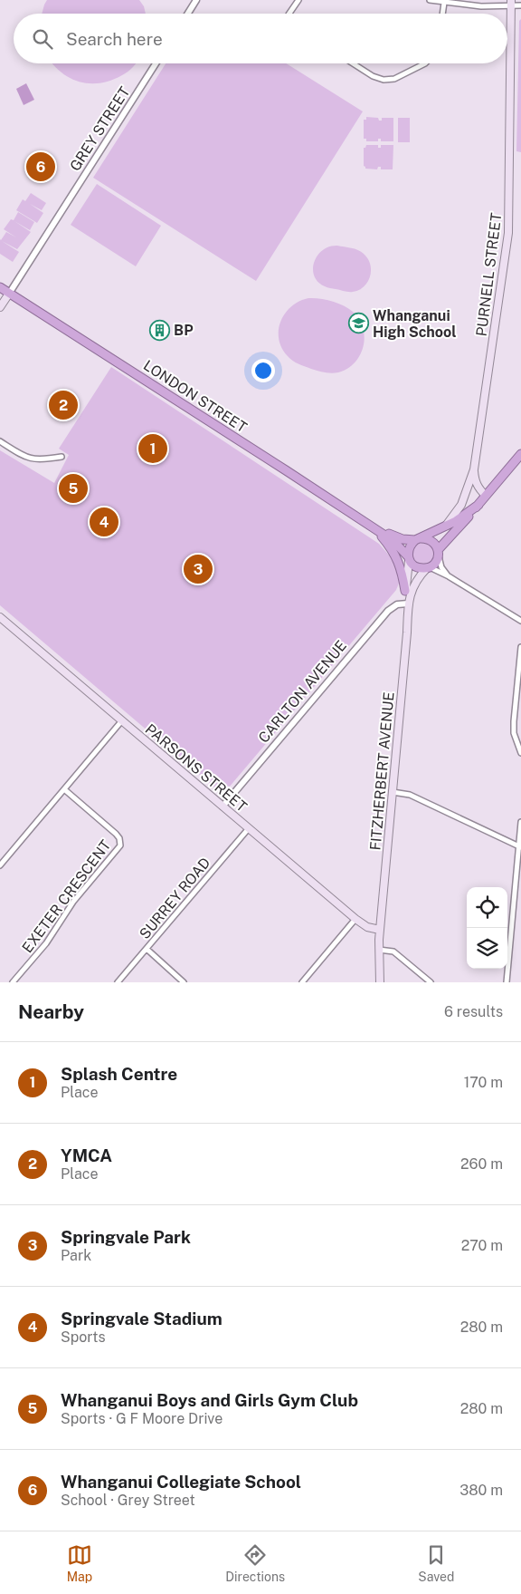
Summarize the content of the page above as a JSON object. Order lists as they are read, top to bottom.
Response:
{
  "streets": {
    "highway": ["LONDON STREET"],
    "main road": [
      "GREY STREET",
      "PURNELL STREET",
      "PARSONS STREET",
      "FITZHERBERT AVENUE"
    ],
    "street": ["CARLTON AVENUE", "EXETER CRESCENT", "SURREY ROAD"]
  },
  "crossings": [
    ["GREY STREET", "LONDON STREET"],
    ["LONDON STREET", "FITZHERBERT AVENUE"],
    ["CARLTON AVENUE", "PARSONS STREET"],
    ["CARLTON AVENUE", "FITZHERBERT AVENUE"],
    ["PARSONS STREET", "FITZHERBERT AVENUE"],
    ["PARSONS STREET", "SURREY ROAD"]
  ],
  "places": {
    "school or university": ["Whanganui High School"],
    "building": ["BP"]
  },
  "page": {
    "search": "Search here",
    "pins": [
      "6",
      "2",
      "1",
      "5",
      "4",
      "3"
    ],
    "heading": ["Nearby", "6 results"],
    "list": [
      {
        "mark": "1",
        "name": "Splash Centre",
        "note": "Place",
        "value": "170 m"
      },
      {
        "mark": "2",
        "name": "YMCA",
        "note": "Place",
        "value": "260 m"
      },
      {
        "mark": "3",
        "name": "Springvale Park",
        "note": "Park",
        "value": "270 m"
      },
      {
        "mark": "4",
        "name": "Springvale Stadium",
        "note": "Sports",
        "value": "280 m"
      },
      {
        "mark": "5",
        "name": "Whanganui Boys and Girls Gym Club",
        "note": "Sports · G F Moore Drive",
        "value": "280 m"
      },
      {
        "mark": "6",
        "name": "Whanganui Collegiate School",
        "note": "School · Grey Street",
        "value": "380 m"
      }
    ],
    "nav": ["Map", "Directions", "Saved"]
  }
}
